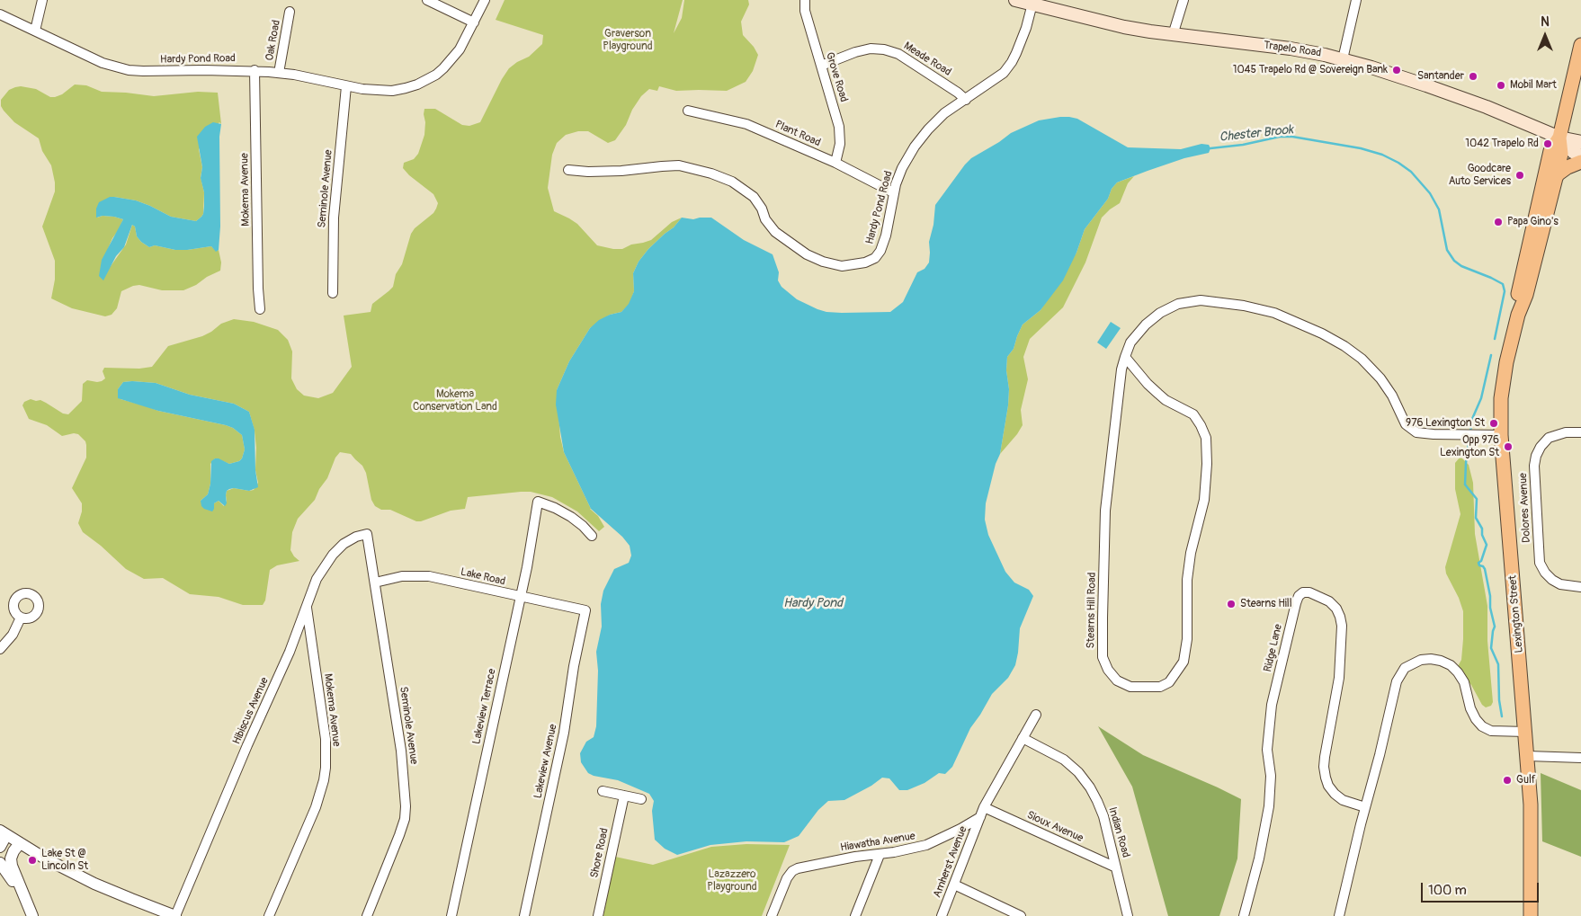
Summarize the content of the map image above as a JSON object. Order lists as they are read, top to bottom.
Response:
{
  "streets": {
    "main road": ["Trapelo Road", "Lexington Street"],
    "street": [
      "Oak Road",
      "Hardy Pond Road",
      "Meade Road",
      "Grove Road",
      "Plant Road",
      "Seminole Avenue",
      "Mokema Avenue",
      "Dolores Avenue",
      "Lake Road",
      "Stearns Hill Road",
      "Ridge Lane",
      "Lakeview Terrace",
      "Hibiscus Avenue",
      "Lakeview Avenue",
      "Sioux Avenue",
      "Indian Road",
      "Hiawatha Avenue",
      "Shore Road",
      "Amherst Avenue"
    ]
  },
  "crossings": [
    ["Oak Road", "Hardy Pond Road"],
    ["Trapelo Road", "Hardy Pond Road"],
    ["Trapelo Road", "Lexington Street"],
    ["Hardy Pond Road", "Meade Road"],
    ["Hardy Pond Road", "Plant Road"],
    ["Hardy Pond Road", "Seminole Avenue"],
    ["Hardy Pond Road", "Mokema Avenue"],
    ["Meade Road", "Grove Road"],
    ["Grove Road", "Plant Road"],
    ["Seminole Avenue", "Lake Road"],
    ["Seminole Avenue", "Hibiscus Avenue"],
    ["Mokema Avenue", "Hibiscus Avenue"],
    ["Lake Road", "Lakeview Terrace"],
    ["Lake Road", "Lakeview Avenue"],
    ["Stearns Hill Road", "Lexington Street"],
    ["Sioux Avenue", "Indian Road"],
    ["Hiawatha Avenue", "Amherst Avenue"]
  ],
  "water": ["Chester Brook", "Hardy Pond"],
  "parks": ["Graverson Playground", "Mokema Conservation Land", "Lazazzero Playground"],
  "places": [
    "1045 Trapelo Rd @ Sovereign Bank",
    "Santander",
    "Mobil Mart",
    "1042 Trapelo Rd",
    "Goodcare Auto Services",
    "Papa Gino's",
    "976 Lexington St",
    "Opp 976 Lexington St",
    "Stearns Hill",
    "Gulf",
    "Lake St @ Lincoln St"
  ],
  "scale_bar": "100 m",
  "north": "top"
}
